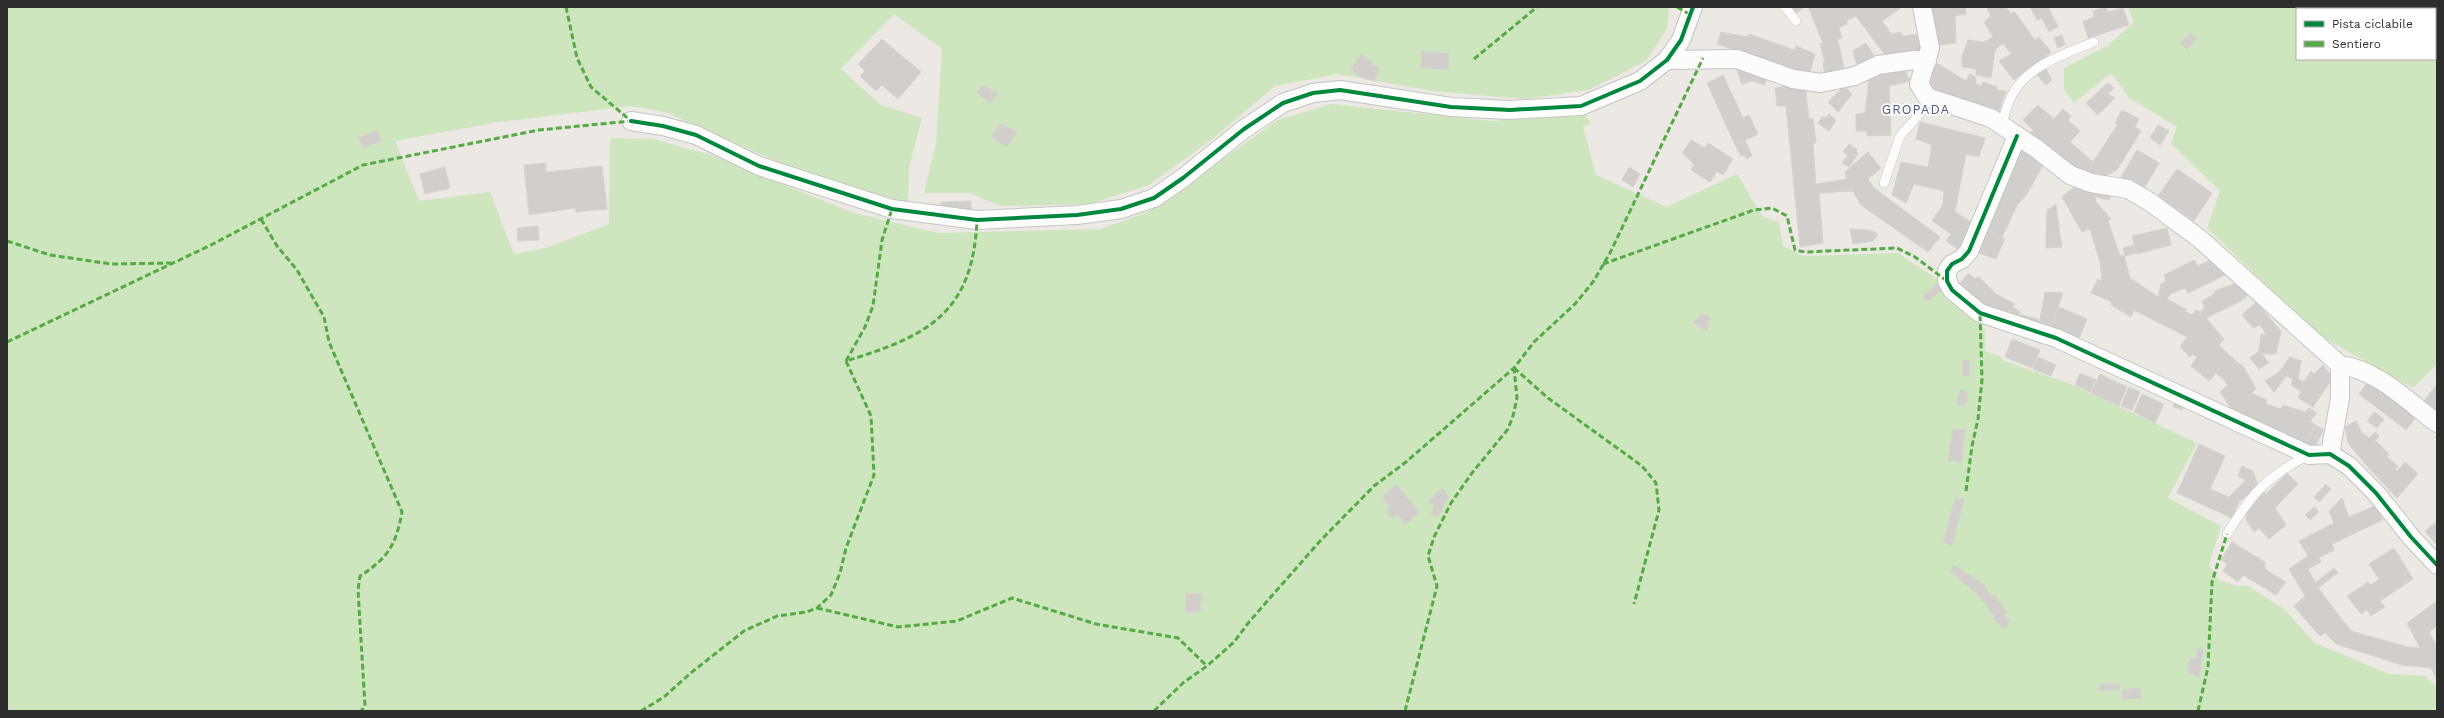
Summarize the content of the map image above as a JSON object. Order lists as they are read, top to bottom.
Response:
{
  "districts": ["GROPADA"],
  "legend": ["Pista ciclabile", "Sentiero"]
}
